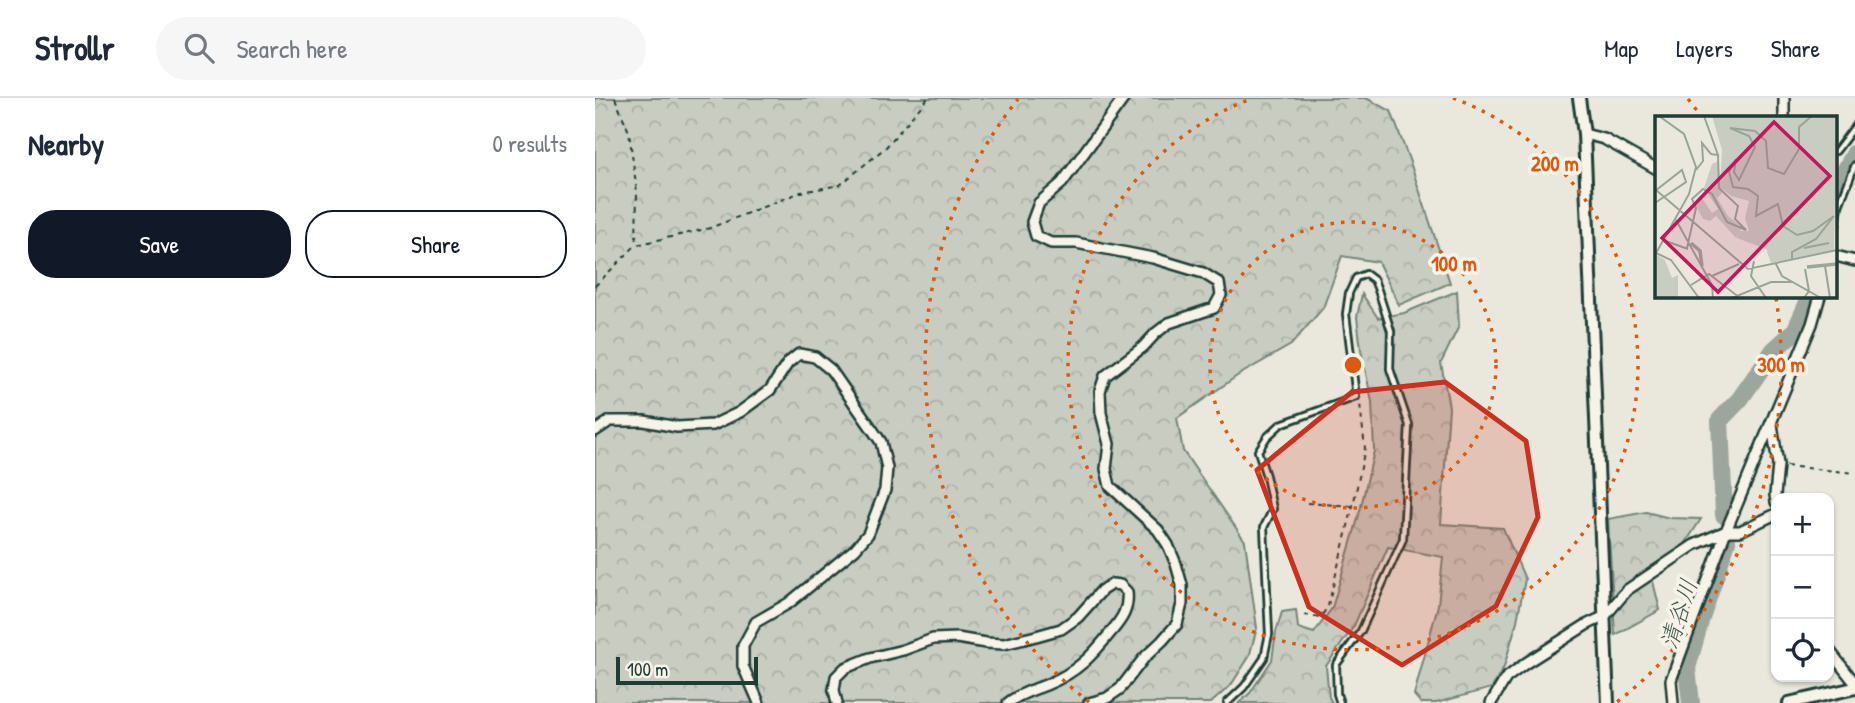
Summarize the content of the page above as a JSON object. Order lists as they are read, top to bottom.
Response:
{
  "water": ["清谷川"],
  "scale_bar": "100 m",
  "page": {
    "header": "Strollr",
    "search": "Search here",
    "nav": ["Map", "Layers", "Share"],
    "heading": ["Nearby", "0 results"],
    "buttons": ["Save", "Share"],
    "map_buttons": ["+", "−"],
    "scale": "100 m"
  },
  "rings": ["200 m", "100 m", "300 m"]
}
